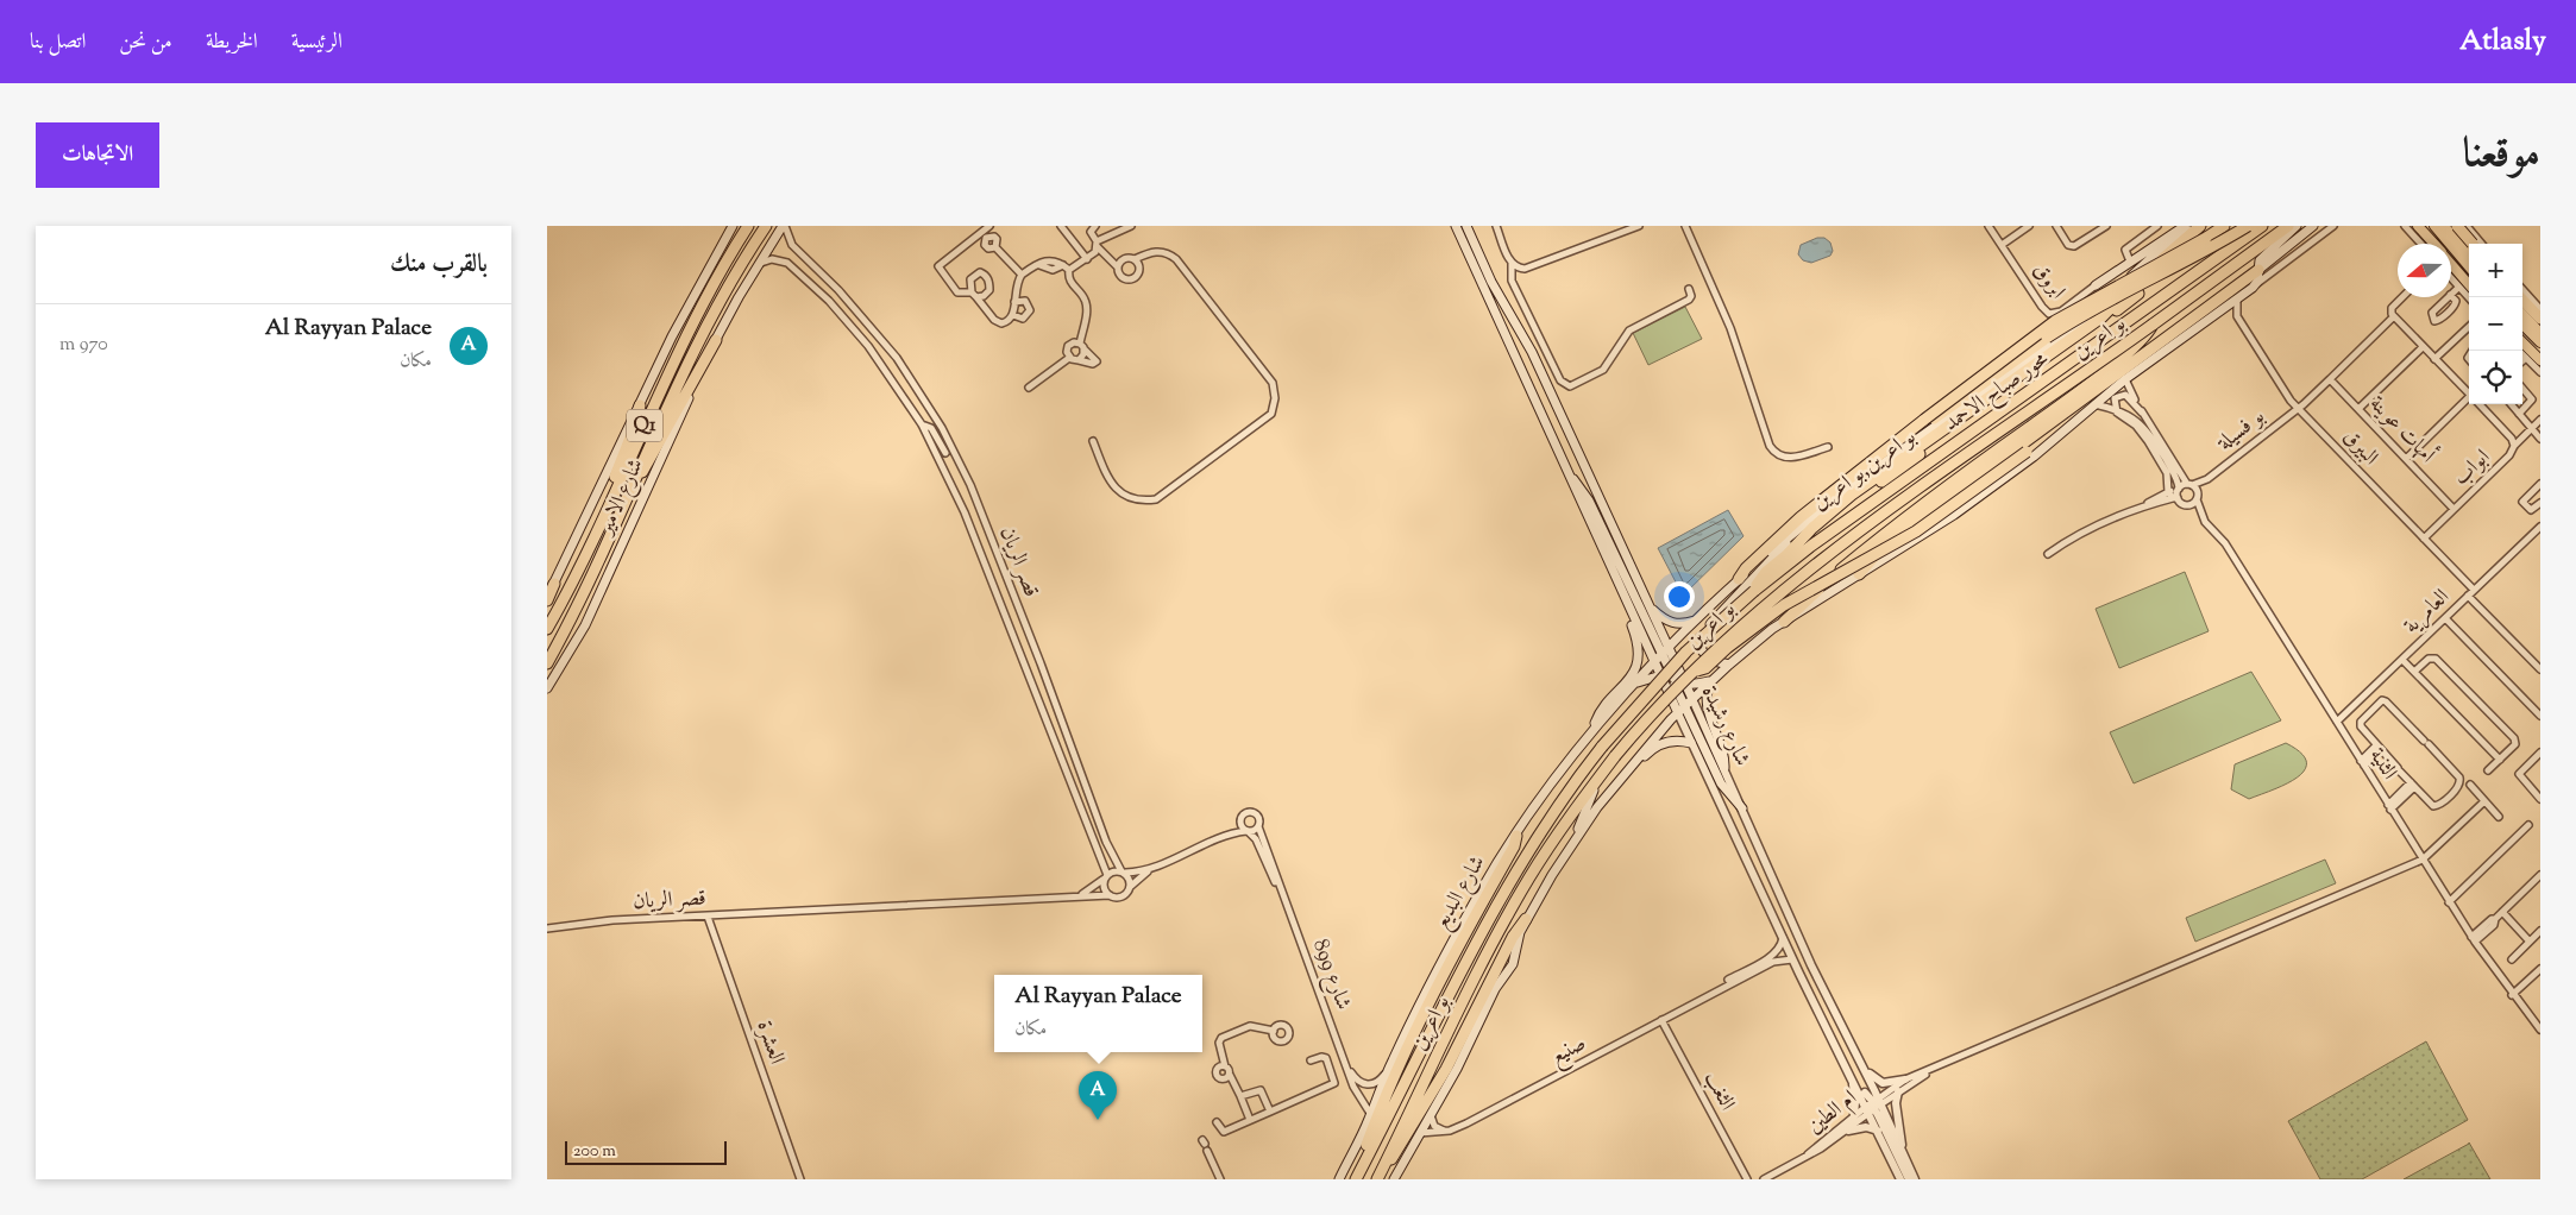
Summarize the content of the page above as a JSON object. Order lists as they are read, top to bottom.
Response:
{
  "streets": {
    "highway": [
      "بو اعرين",
      "محور صباح الاحمد",
      "Q1",
      "بو اعرين,بو اعرين",
      "شارع الامير"
    ],
    "main road": ["شارع رشيدة", "شارع البديع"],
    "street": [
      "ابروق",
      "بو فسيلة",
      "أمهات عوينة",
      "البيرق",
      "ابواب",
      "قصر الريان",
      "العامرية",
      "الثنية",
      "شارع 899",
      "العشرة",
      "صنيع",
      "الثغب",
      "ام الطين"
    ]
  },
  "crossings": [
    ["بو اعرين", "محور صباح الاحمد"],
    ["بو اعرين", "بو اعرين,بو اعرين"],
    ["بو اعرين", "شارع رشيدة"],
    ["بو اعرين", "شارع البديع"],
    ["بو فسيلة", "أمهات عوينة"],
    ["بو فسيلة", "البيرق"],
    ["بو فسيلة", "الثنية"],
    ["أمهات عوينة", "ابواب"],
    ["البيرق", "ابواب"],
    ["البيرق", "العامرية"],
    ["شارع الامير", "قصر الريان"],
    ["قصر الريان", "العشرة"],
    ["العامرية", "الثنية"],
    ["شارع رشيدة", "شارع البديع"],
    ["شارع رشيدة", "صنيع"],
    ["شارع رشيدة", "ام الطين"],
    ["شارع البديع", "شارع 899"],
    ["صنيع", "الثغب"]
  ],
  "scale_bar": "200 m",
  "north": "left",
  "page": {
    "header": "Atlasly",
    "nav": [
      "الرئيسية",
      "الخريطة",
      "من نحن",
      "اتصل بنا"
    ],
    "title": "موقعنا",
    "buttons": "الاتجاهات",
    "heading": "بالقرب منك",
    "map_buttons": ["+", "−"],
    "list": [
      {
        "mark": "A",
        "name": "Al Rayyan Palace",
        "note": "مكان",
        "value": "970 m"
      }
    ],
    "popup": ["Al Rayyan Palace", "مكان"],
    "pins": "A",
    "scale": "200 m"
  }
}
